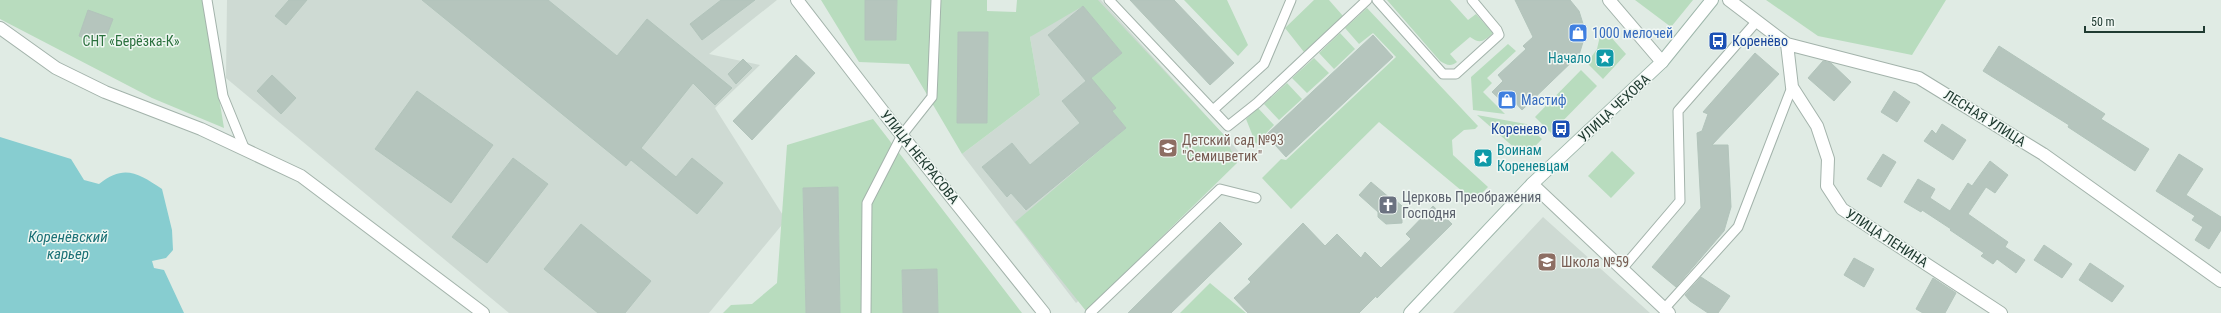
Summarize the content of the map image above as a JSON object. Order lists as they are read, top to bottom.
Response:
{
  "streets": {
    "street": [
      "УЛИЦА ЧЕХОВА",
      "ЛЕСНАЯ УЛИЦА",
      "УЛИЦА НЕКРАСОВА",
      "УЛИЦА ЛЕНИНА"
    ]
  },
  "crossings": [
    ["ЛЕСНАЯ УЛИЦА", "УЛИЦА ЛЕНИНА"]
  ],
  "water": ["Коренёвский карьер"],
  "parks": ["СНТ «Берёзка-К»"],
  "places": {
    "shop": ["1000 мелочей", "Мастиф"],
    "bus stop": ["Коренёво", "Коренево"],
    "place": ["Начало", "Воинам Кореневцам"],
    "school or university": ["Детский сад №93 \"Семицветик\"", "Школа №59"],
    "church": ["Церковь Преображения Господня"]
  },
  "scale_bar": "50 m"
}
